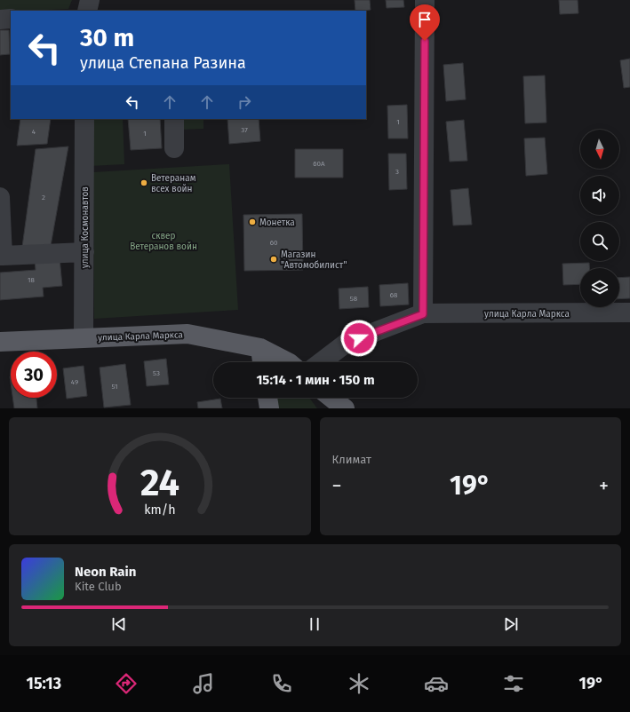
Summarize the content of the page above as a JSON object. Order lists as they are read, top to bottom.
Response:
{
  "streets": {
    "main road": ["улица Карла Маркса"],
    "street": ["улица Космонавтов"]
  },
  "crossings": [
    ["улица Космонавтов", "улица Карла Маркса"]
  ],
  "parks": ["сквер Ветеранов войн"],
  "places": ["Ветеранам всех войн", "Монетка", "Магазин \"Автомобилист\""],
  "house_numbers": [
    "1",
    "37",
    "4",
    "1",
    "60А",
    "3",
    "2",
    "60",
    "18",
    "68",
    "58",
    "53",
    "49",
    "51"
  ],
  "north": "bottom",
  "page": {
    "turn": ["30 m", "улица Степана Разина"],
    "limit": "30",
    "trip": "15:14 · 1 мин · 150 m",
    "tile": "Климат",
    "heat": ["−", "19°", "+"],
    "song": ["Neon Rain", "Kite Club"],
    "tabs": ["15:13", "19°"],
    "gauge": ["24", "km/h"]
  }
}
